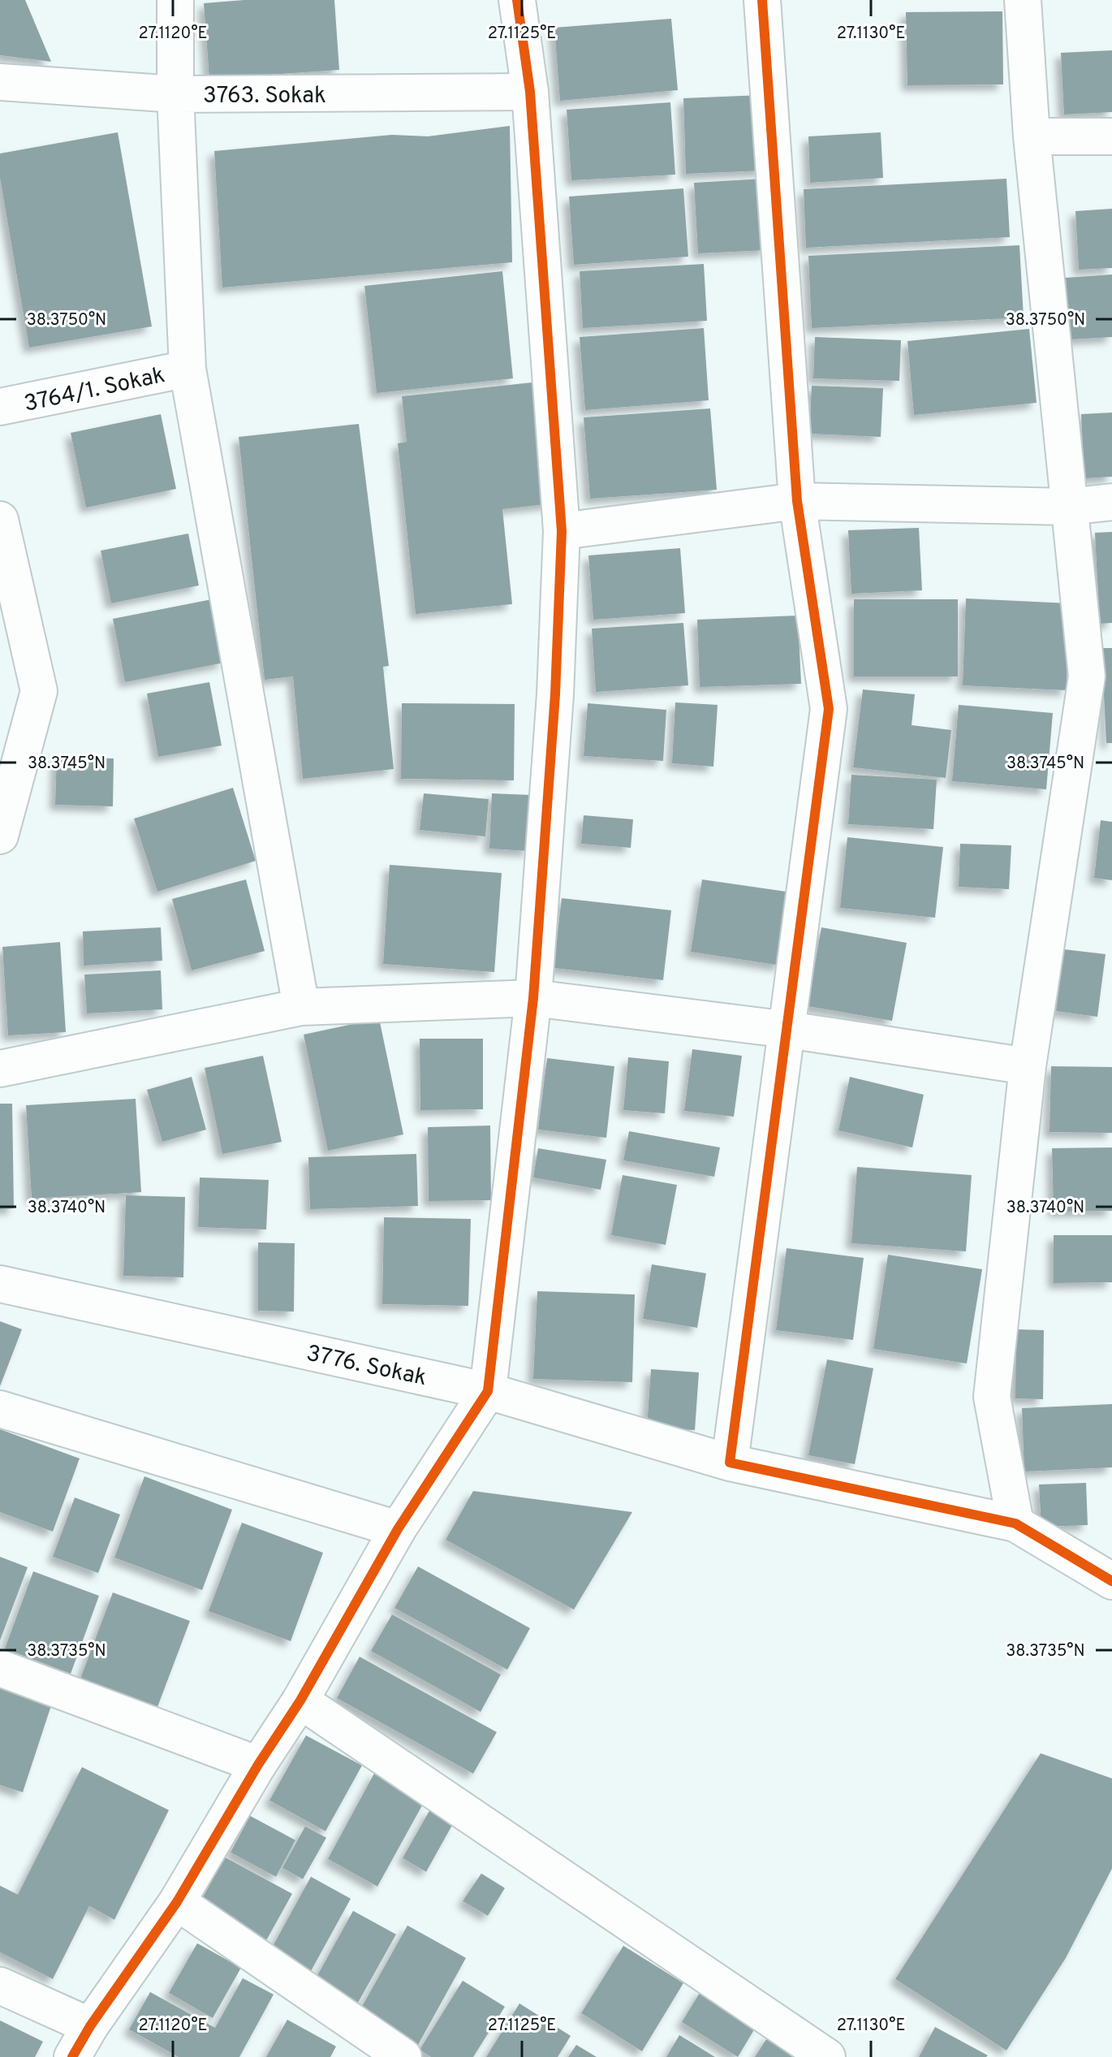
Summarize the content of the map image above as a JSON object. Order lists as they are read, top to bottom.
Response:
{
  "streets": {
    "street": ["3763. Sokak", "3764/1. Sokak", "3776. Sokak"]
  },
  "coordinates": [
    "27.1120°E",
    "27.1125°E",
    "27.1130°E",
    "38.3750°N",
    "38.3745°N",
    "38.3740°N",
    "38.3735°N"
  ]
}
